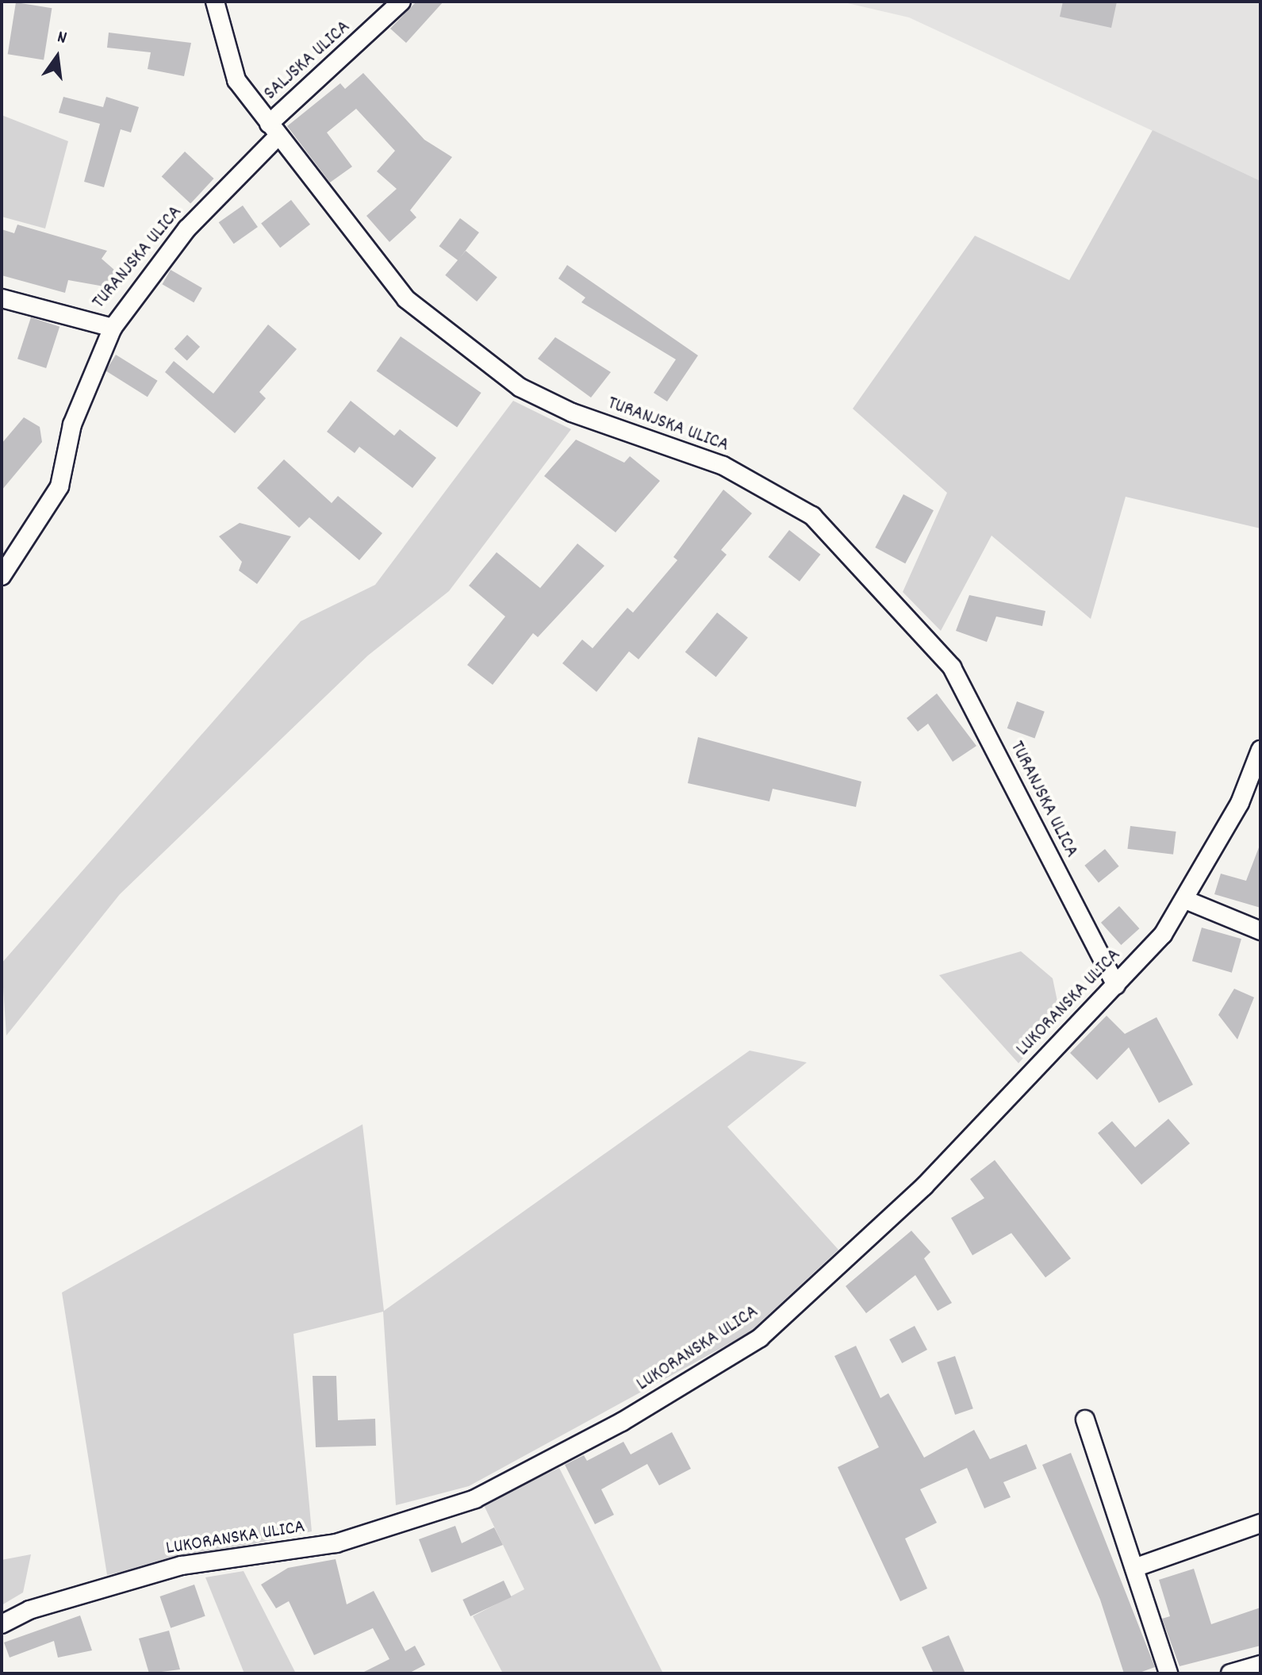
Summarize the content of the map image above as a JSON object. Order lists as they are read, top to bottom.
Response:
{
  "streets": {
    "street": ["SALJSKA ULICA", "TURANJSKA ULICA", "LUKORANSKA ULICA"]
  },
  "crossings": [
    ["SALJSKA ULICA", "TURANJSKA ULICA"],
    ["TURANJSKA ULICA", "LUKORANSKA ULICA"]
  ],
  "north": "top"
}
